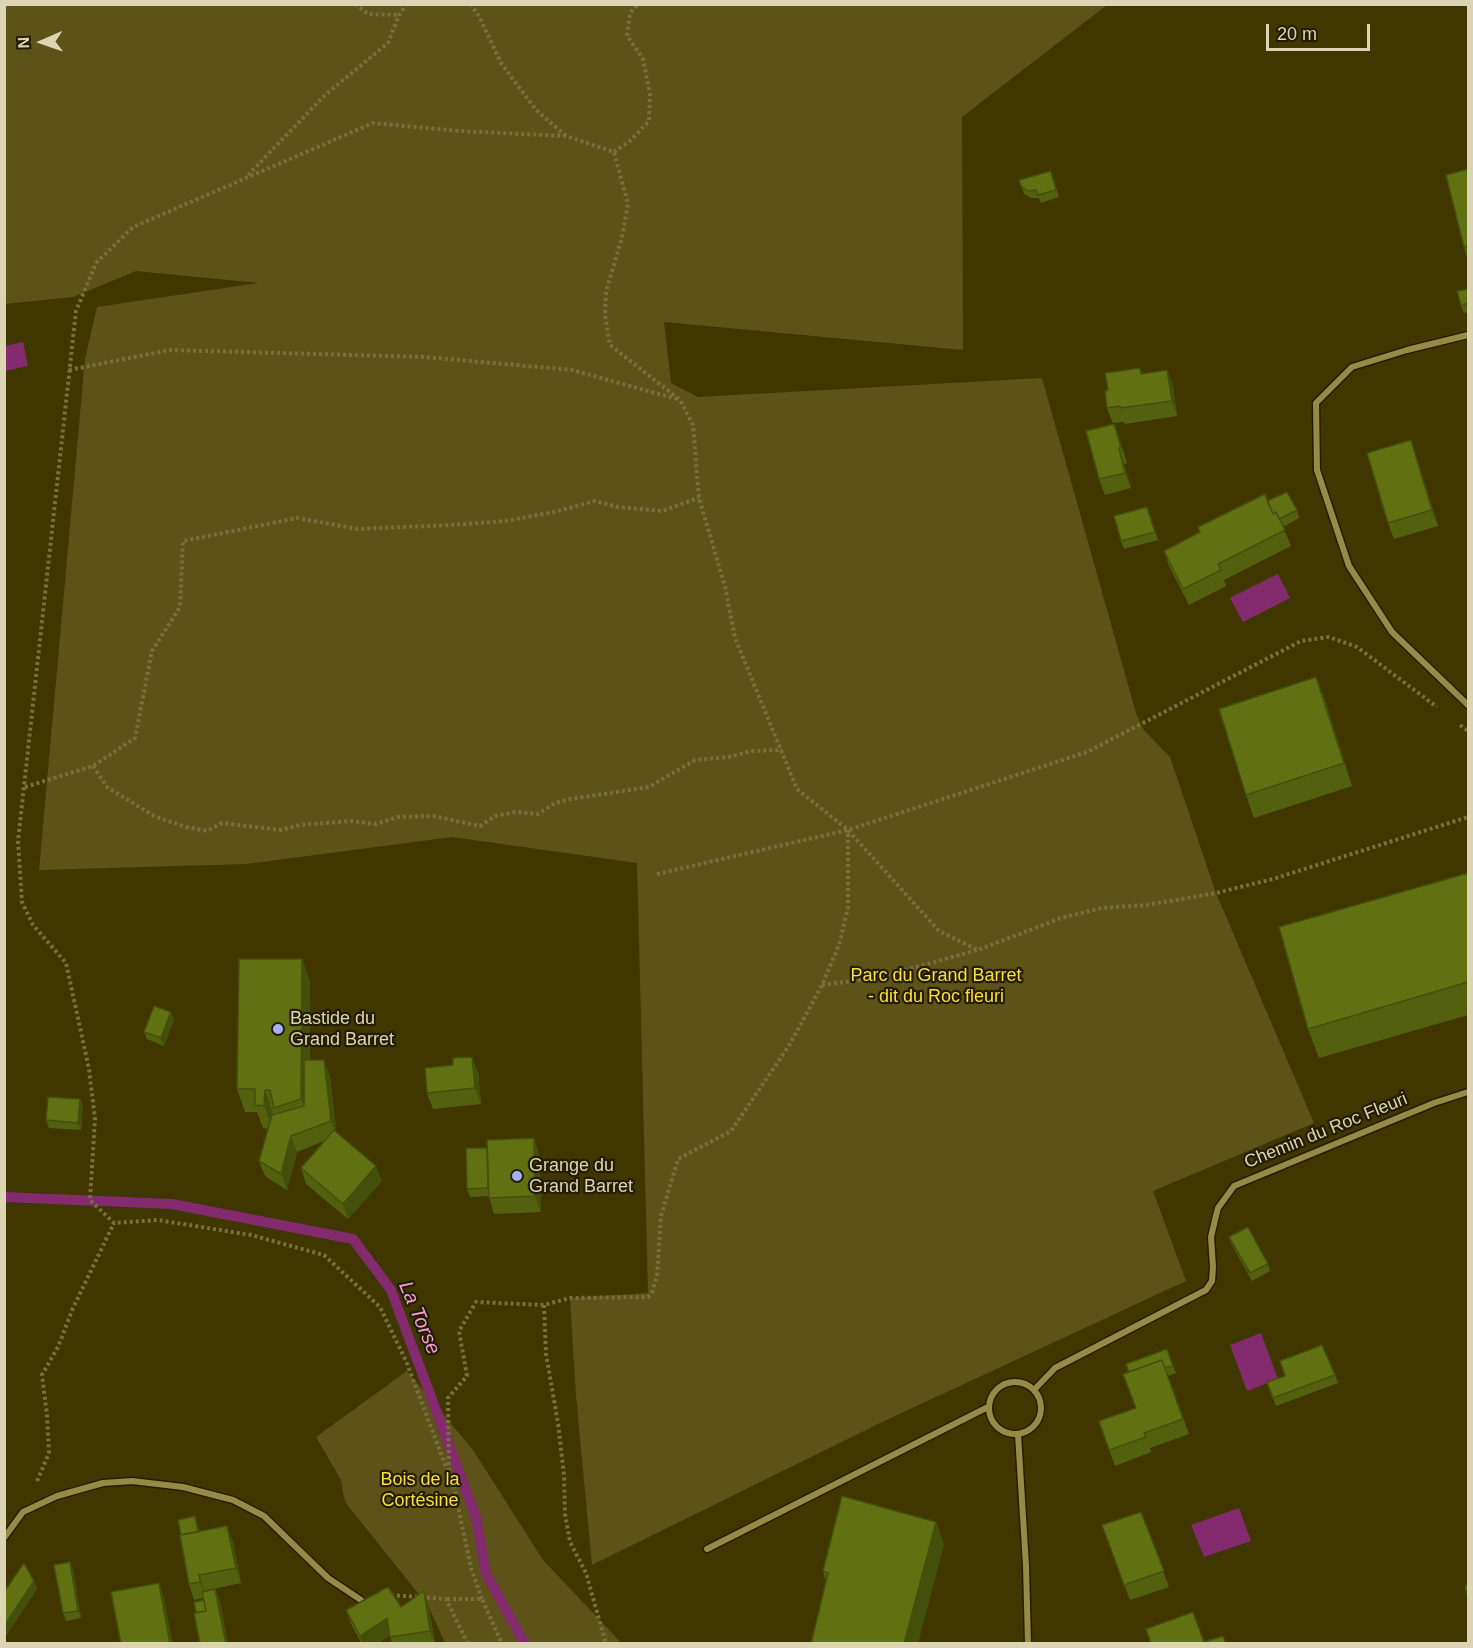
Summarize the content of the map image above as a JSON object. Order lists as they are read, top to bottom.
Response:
{
  "streets": {
    "street": ["Chemin du Roc Fleuri"]
  },
  "water": ["La Torse"],
  "parks": ["Parc du Grand Barret - dit du Roc fleuri", "Bois de la Cortésine"],
  "places": ["Bastide du Grand Barret", "Grange du Grand Barret"],
  "scale_bar": "20 m",
  "north": "left"
}
